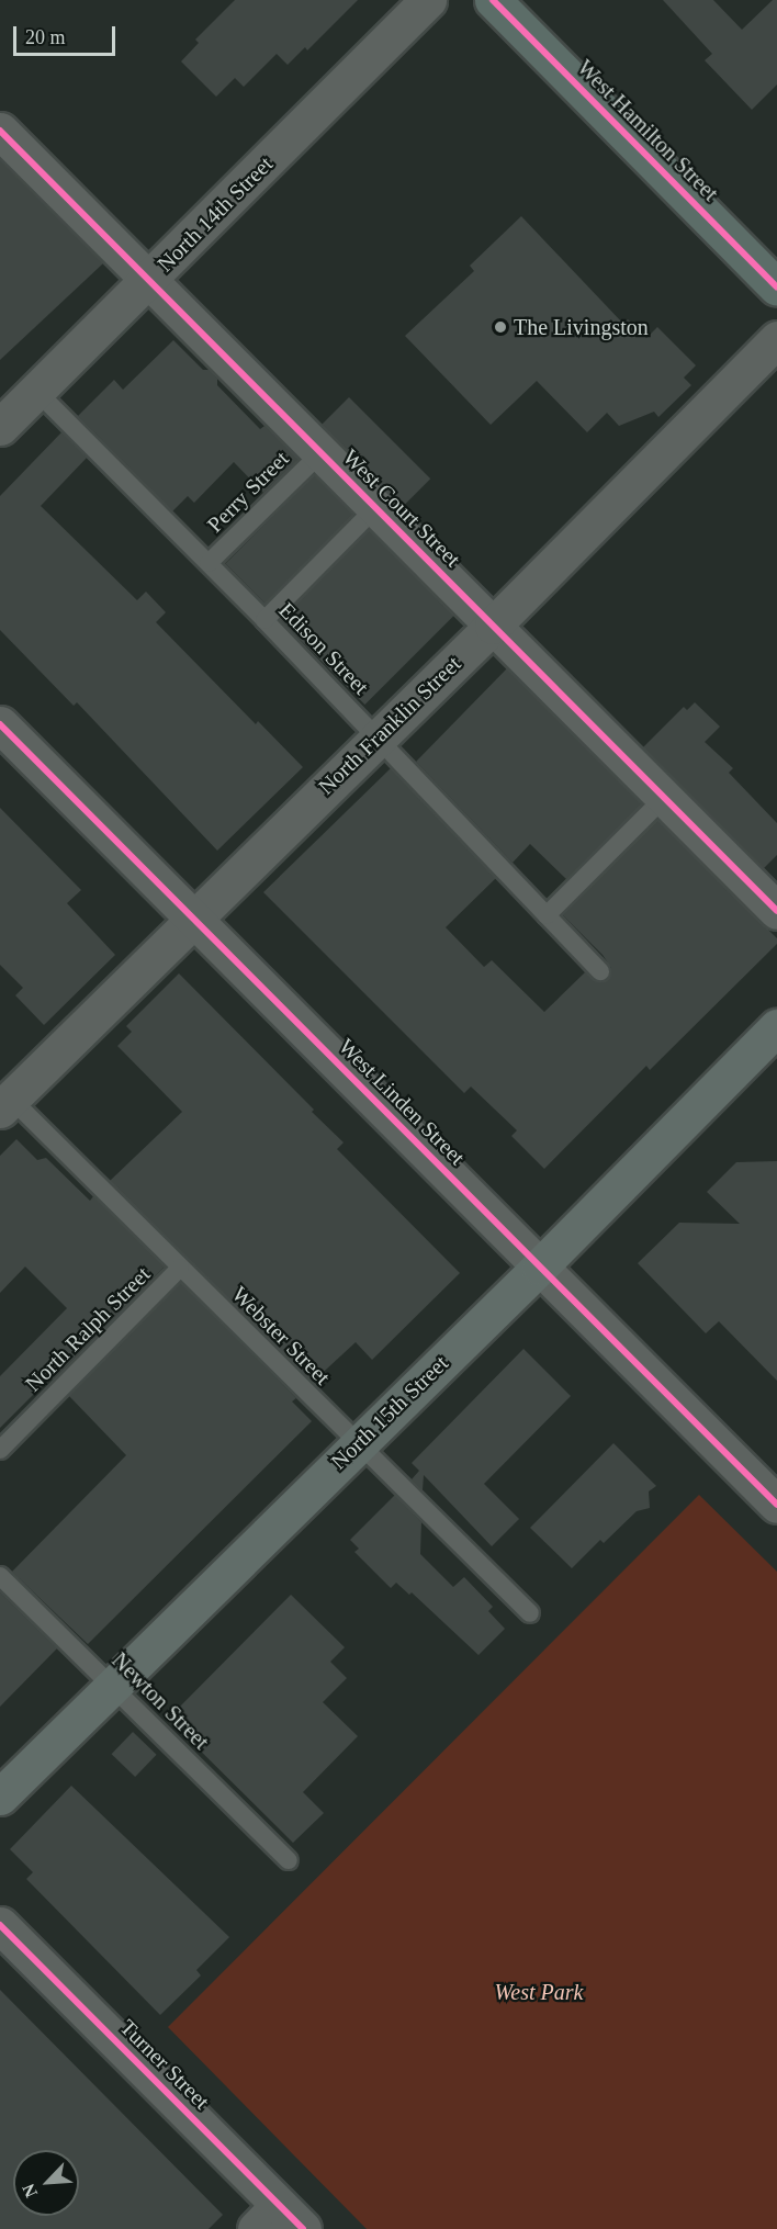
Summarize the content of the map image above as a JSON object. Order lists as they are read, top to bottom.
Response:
{
  "streets": {
    "main road": ["West Hamilton Street", "North 15th Street"],
    "street": [
      "North 14th Street",
      "West Court Street",
      "North Franklin Street",
      "West Linden Street",
      "Turner Street"
    ],
    "lane": [
      "Perry Street",
      "Edison Street",
      "North Ralph Street",
      "Webster Street",
      "Newton Street"
    ]
  },
  "crossings": [
    ["North 14th Street", "West Court Street"],
    ["North 14th Street", "Edison Street"],
    ["Perry Street", "West Court Street"],
    ["Perry Street", "Edison Street"],
    ["West Court Street", "North Franklin Street"],
    ["Edison Street", "North Franklin Street"],
    ["North Franklin Street", "West Linden Street"],
    ["North Franklin Street", "Webster Street"],
    ["West Linden Street", "North 15th Street"],
    ["North Ralph Street", "Webster Street"],
    ["Webster Street", "North 15th Street"],
    ["North 15th Street", "Newton Street"]
  ],
  "parks": ["West Park"],
  "places": ["The Livingston"],
  "scale_bar": "20 m",
  "north": "bottom left"
}
